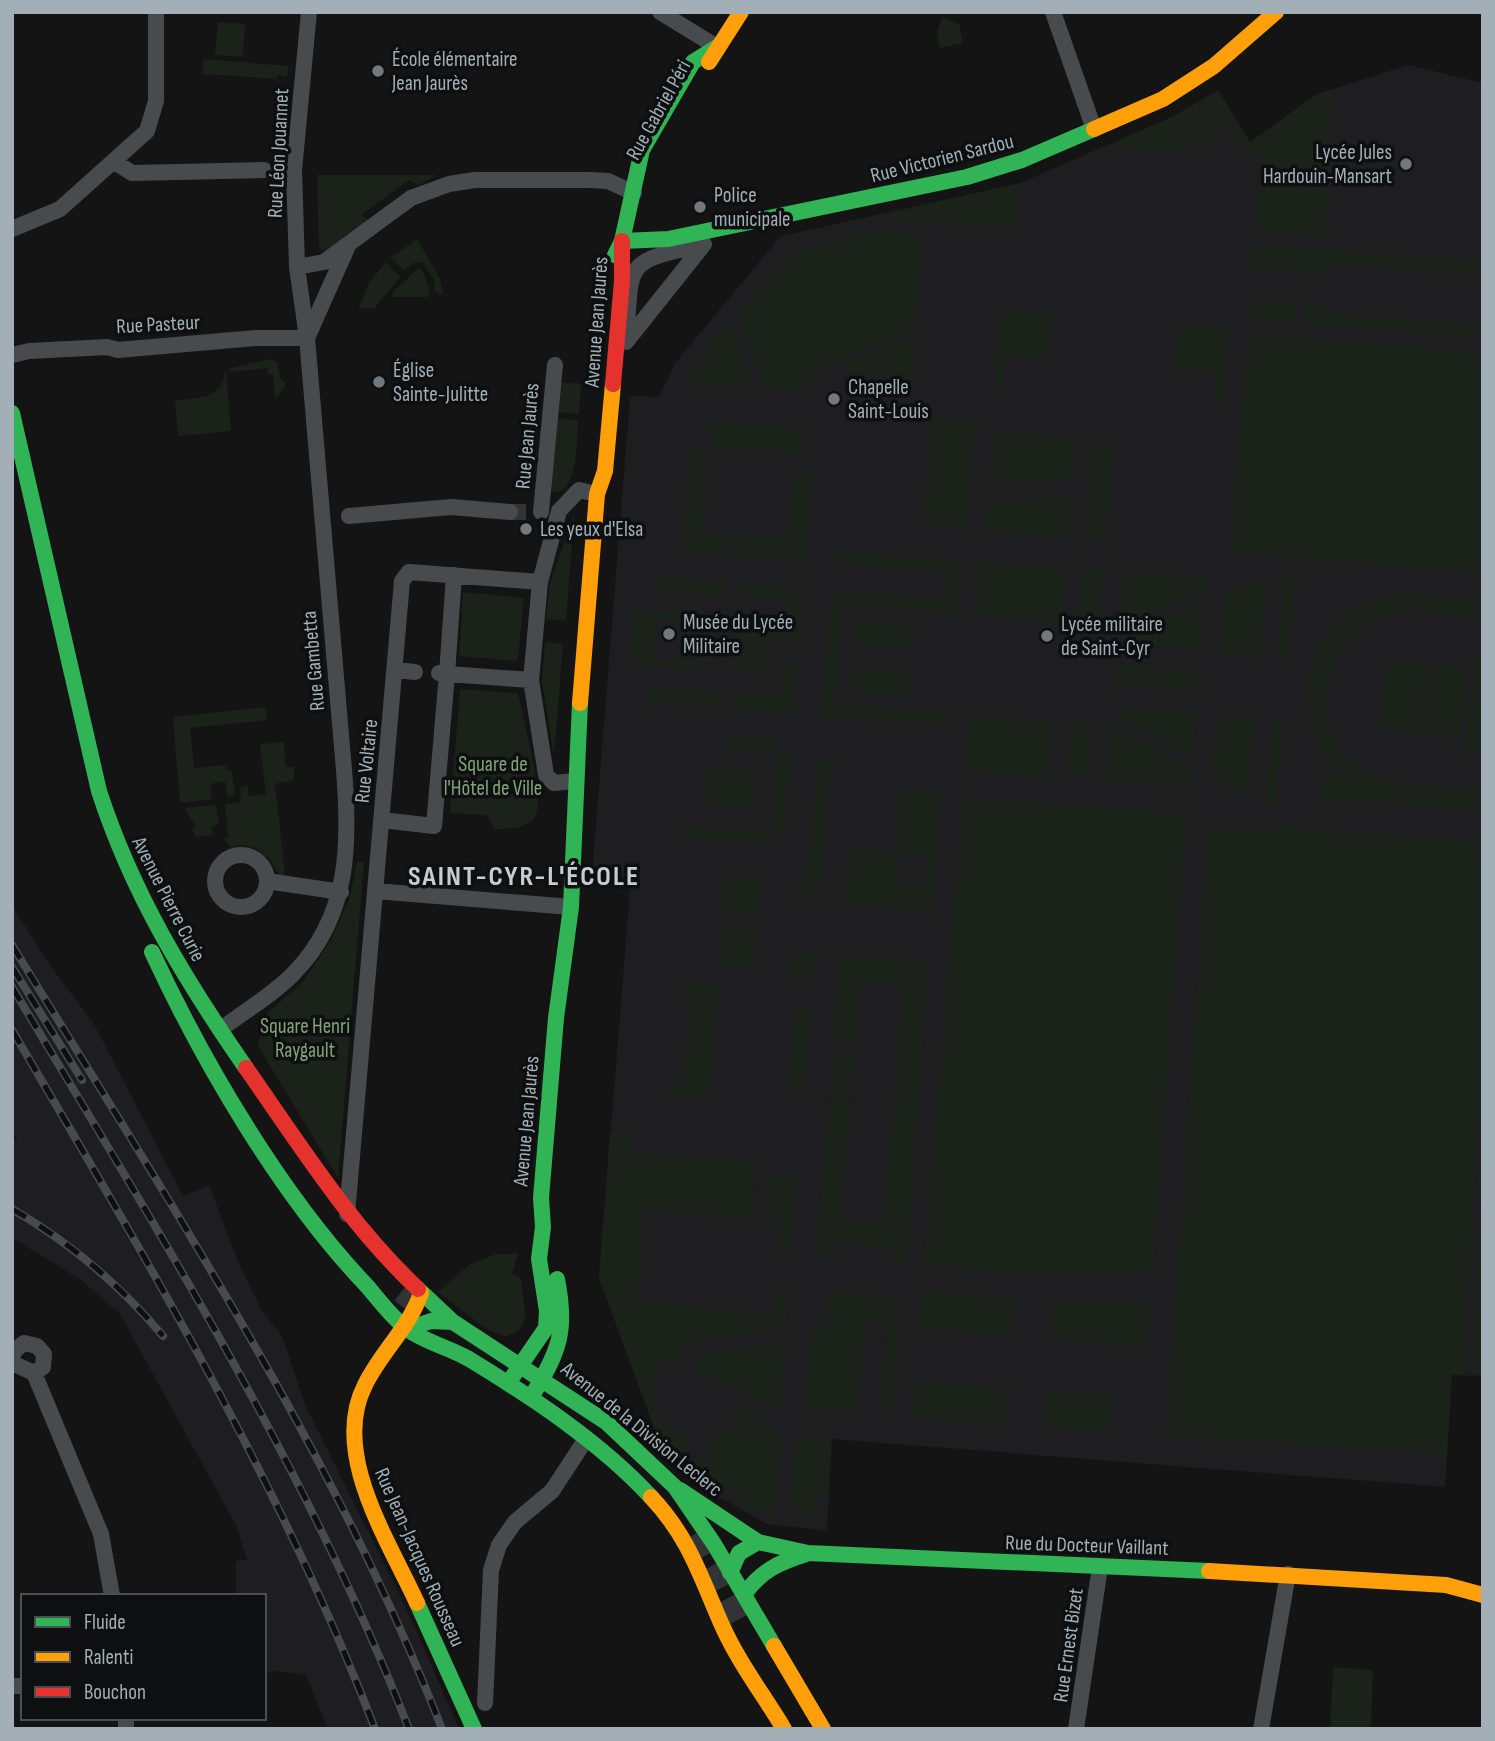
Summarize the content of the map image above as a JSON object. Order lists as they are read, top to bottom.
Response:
{
  "streets": {
    "main road": [
      "Rue Gabriel Péri",
      "Rue Victorien Sardou",
      "Avenue Jean Jaurès",
      "Avenue Pierre Curie",
      "Avenue de la Division Leclerc",
      "Rue du Docteur Vaillant",
      "Rue Jean-Jacques Rousseau"
    ],
    "street": [
      "Rue Léon Jouannet",
      "Rue Pasteur",
      "Rue Jean Jaurès",
      "Rue Gambetta",
      "Rue Voltaire",
      "Rue Ernest Bizet"
    ]
  },
  "crossings": [
    ["Rue Gabriel Péri", "Rue Victorien Sardou"],
    ["Rue Gabriel Péri", "Avenue Jean Jaurès"],
    ["Rue Gabriel Péri", "Rue Gambetta"],
    ["Rue Léon Jouannet", "Rue Pasteur"],
    ["Rue Léon Jouannet", "Rue Gambetta"],
    ["Rue Victorien Sardou", "Avenue Jean Jaurès"],
    ["Avenue Jean Jaurès", "Avenue de la Division Leclerc"],
    ["Rue Pasteur", "Rue Gambetta"],
    ["Rue Gambetta", "Avenue Pierre Curie"],
    ["Rue Voltaire", "Avenue Pierre Curie"],
    ["Avenue Pierre Curie", "Avenue de la Division Leclerc"],
    ["Avenue Pierre Curie", "Rue Jean-Jacques Rousseau"],
    ["Avenue de la Division Leclerc", "Rue du Docteur Vaillant"],
    ["Rue du Docteur Vaillant", "Rue Ernest Bizet"]
  ],
  "districts": ["SAINT-CYR-L'ÉCOLE"],
  "parks": ["Square de l'Hôtel de Ville", "Square Henri Raygault"],
  "places": [
    "École élémentaire Jean Jaurès",
    "Lycée Jules Hardouin-Mansart",
    "Police municipale",
    "Église Sainte-Julitte",
    "Chapelle Saint-Louis",
    "Les yeux d'Elsa",
    "Musée du Lycée Militaire",
    "Lycée militaire de Saint-Cyr"
  ],
  "legend": ["Fluide", "Ralenti", "Bouchon"]
}
